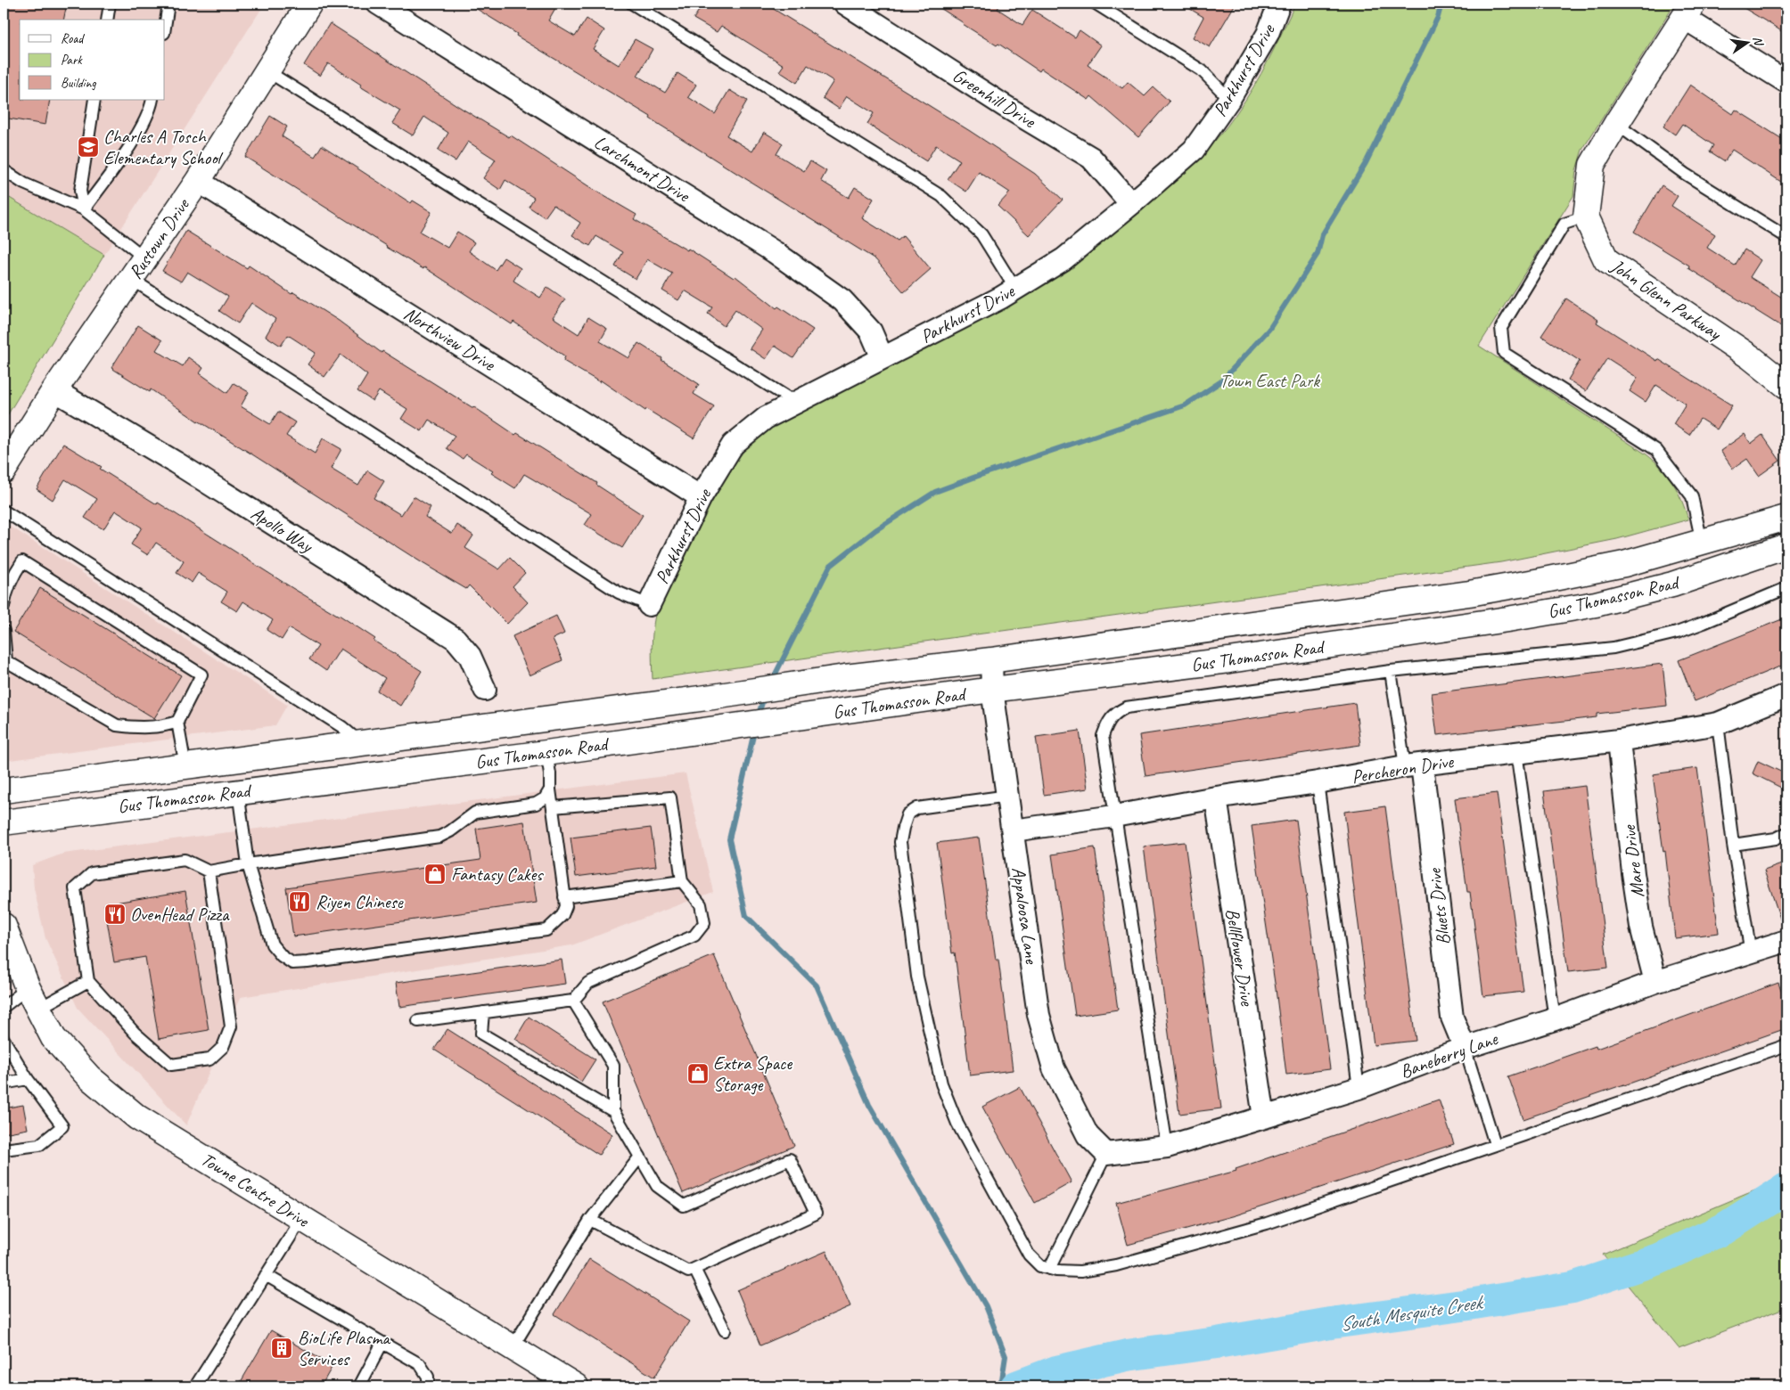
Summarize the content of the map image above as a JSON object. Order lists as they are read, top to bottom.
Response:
{
  "streets": {
    "main road": [
      "Rustown Drive",
      "John Glenn Parkway",
      "Gus Thomasson Road",
      "Towne Centre Drive"
    ],
    "street": [
      "Parkhurst Drive",
      "Greenhill Drive",
      "Larchmont Drive",
      "Northview Drive",
      "Apollo Way",
      "Percheron Drive",
      "Mare Drive",
      "Bluets Drive",
      "Appaloosa Lane",
      "Bellflower Drive",
      "Baneberry Lane"
    ]
  },
  "crossings": [
    ["Parkhurst Drive", "Greenhill Drive"],
    ["Parkhurst Drive", "Larchmont Drive"],
    ["Parkhurst Drive", "Northview Drive"],
    ["Rustown Drive", "Northview Drive"],
    ["Rustown Drive", "Apollo Way"],
    ["Gus Thomasson Road", "Appaloosa Lane"],
    ["Percheron Drive", "Mare Drive"],
    ["Percheron Drive", "Bluets Drive"],
    ["Percheron Drive", "Appaloosa Lane"],
    ["Percheron Drive", "Bellflower Drive"],
    ["Mare Drive", "Baneberry Lane"],
    ["Bluets Drive", "Baneberry Lane"],
    ["Appaloosa Lane", "Baneberry Lane"],
    ["Bellflower Drive", "Baneberry Lane"]
  ],
  "water": ["South Mesquite Creek"],
  "parks": ["Town East Park"],
  "places": {
    "school or university": ["Charles A Tosch Elementary School"],
    "shop": ["Fantasy Cakes", "Extra Space Storage"],
    "restaurant": ["Riyen Chinese", "OvenHead Pizza"],
    "building": ["BioLife Plasma Services"]
  },
  "legend": ["Road", "Park", "Building"],
  "north": "right"
}
